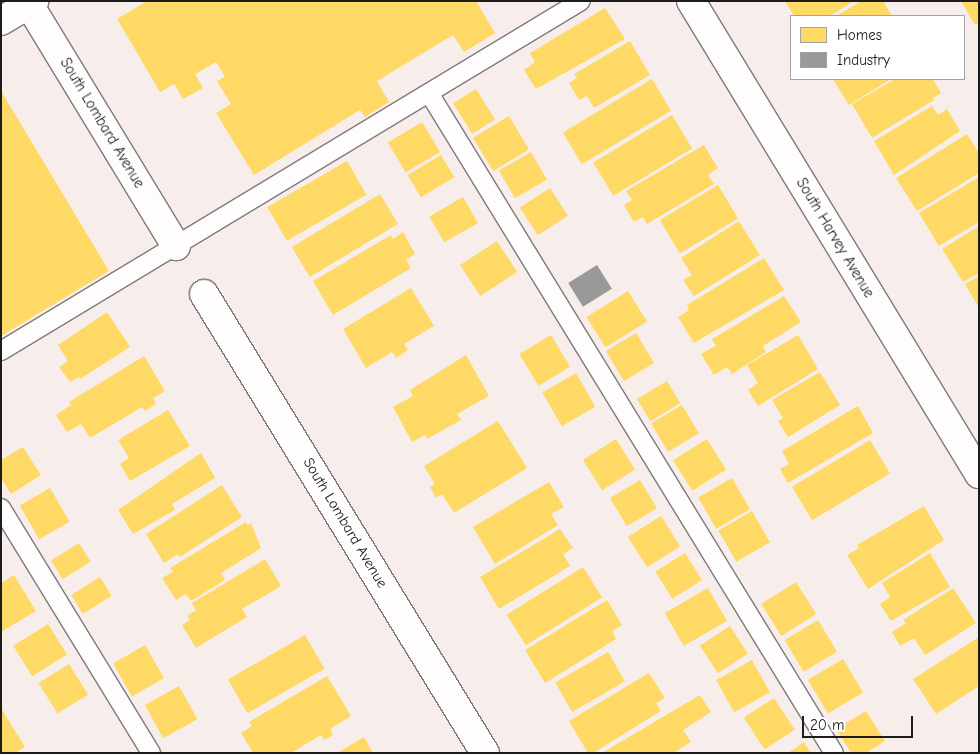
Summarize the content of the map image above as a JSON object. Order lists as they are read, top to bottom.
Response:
{
  "streets": {
    "street": ["South Lombard Avenue", "South Harvey Avenue"]
  },
  "legend": ["Homes", "Industry"],
  "scale_bar": "20 m"
}
